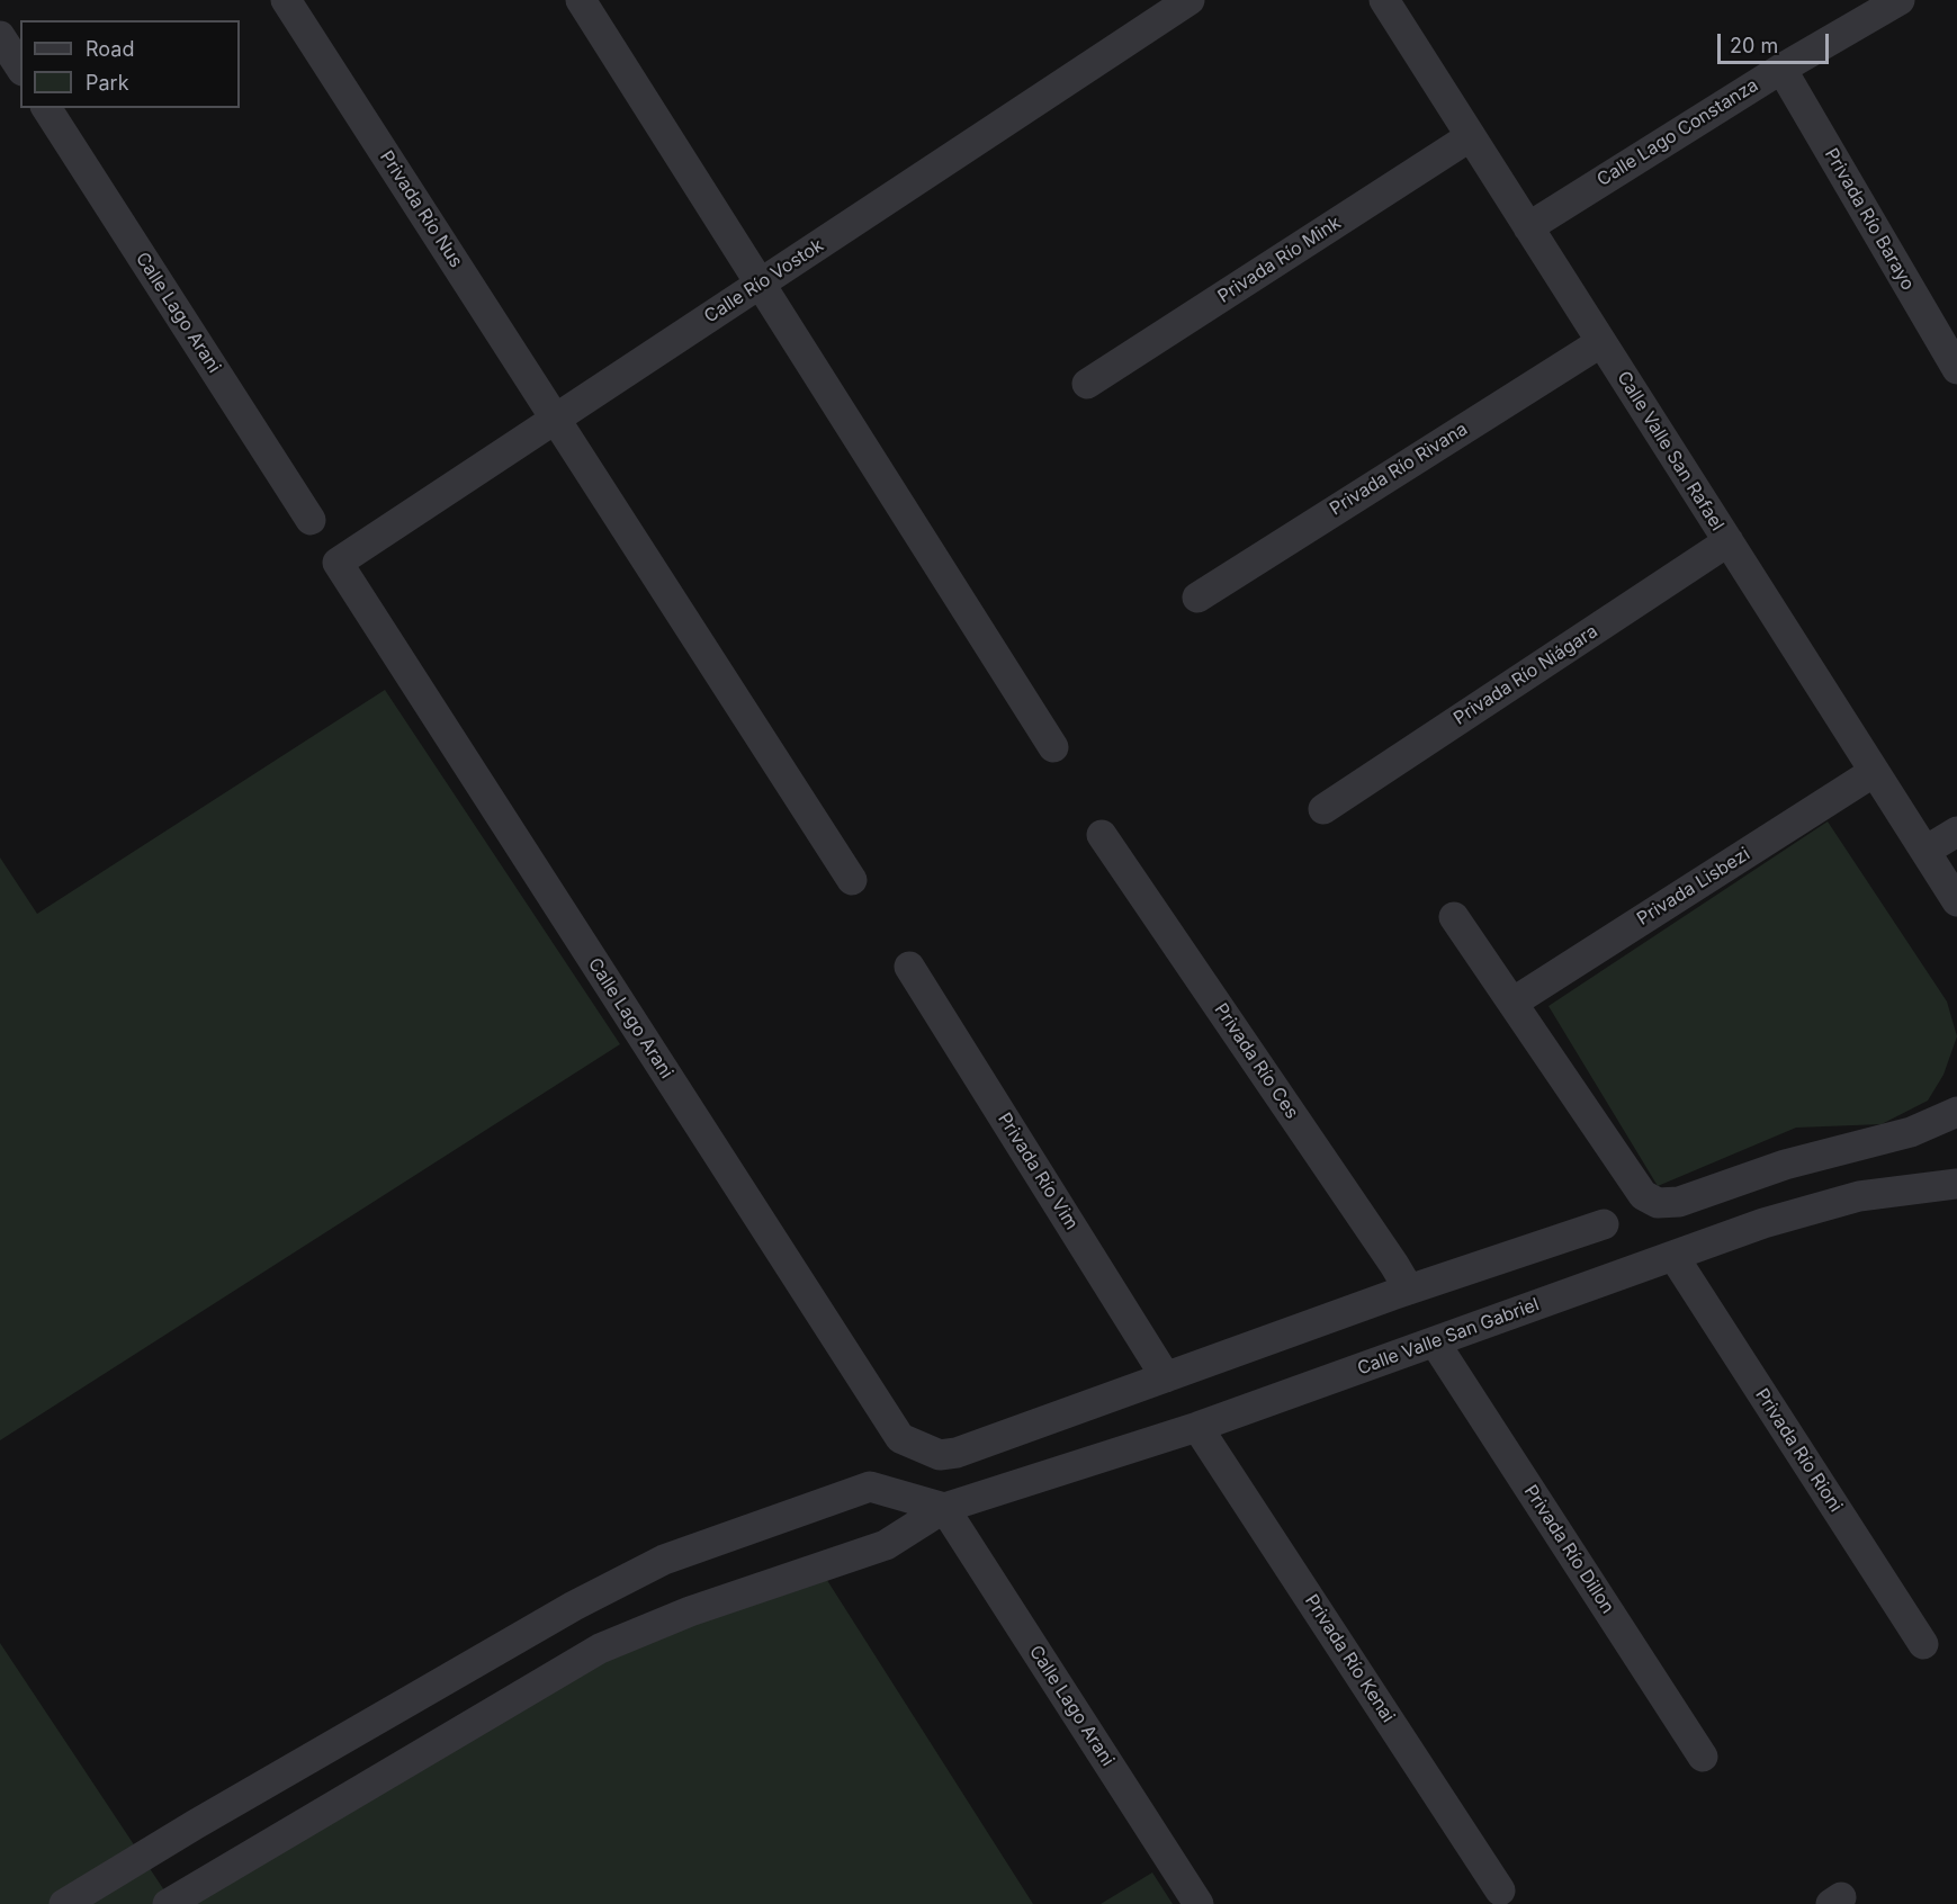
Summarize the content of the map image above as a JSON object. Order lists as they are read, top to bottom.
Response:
{
  "streets": {
    "street": [
      "Calle Lago Constanza",
      "Privada Río Nus",
      "Privada Río Barayo",
      "Privada Río Mink",
      "Calle Río Vostok",
      "Calle Lago Arani",
      "Calle Valle San Rafael",
      "Privada Río Rivana",
      "Privada Río Niágara",
      "Privada Lisbezi",
      "Privada Río Ces",
      "Privada Río Vim",
      "Calle Valle San Gabriel",
      "Privada Río Rioni",
      "Privada Río Dillon",
      "Privada Río Kenai"
    ]
  },
  "crossings": [
    ["Calle Lago Constanza", "Privada Río Barayo"],
    ["Calle Lago Constanza", "Calle Valle San Rafael"],
    ["Privada Río Nus", "Calle Río Vostok"],
    ["Privada Río Mink", "Calle Valle San Rafael"],
    ["Calle Río Vostok", "Calle Lago Arani"],
    ["Calle Lago Arani", "Privada Río Vim"],
    ["Calle Lago Arani", "Calle Valle San Gabriel"],
    ["Calle Valle San Rafael", "Privada Río Rivana"],
    ["Calle Valle San Rafael", "Privada Río Niágara"],
    ["Calle Valle San Rafael", "Privada Lisbezi"],
    ["Calle Valle San Gabriel", "Privada Río Rioni"],
    ["Calle Valle San Gabriel", "Privada Río Dillon"],
    ["Calle Valle San Gabriel", "Privada Río Kenai"]
  ],
  "legend": ["Road", "Park"],
  "scale_bar": "20 m"
}
